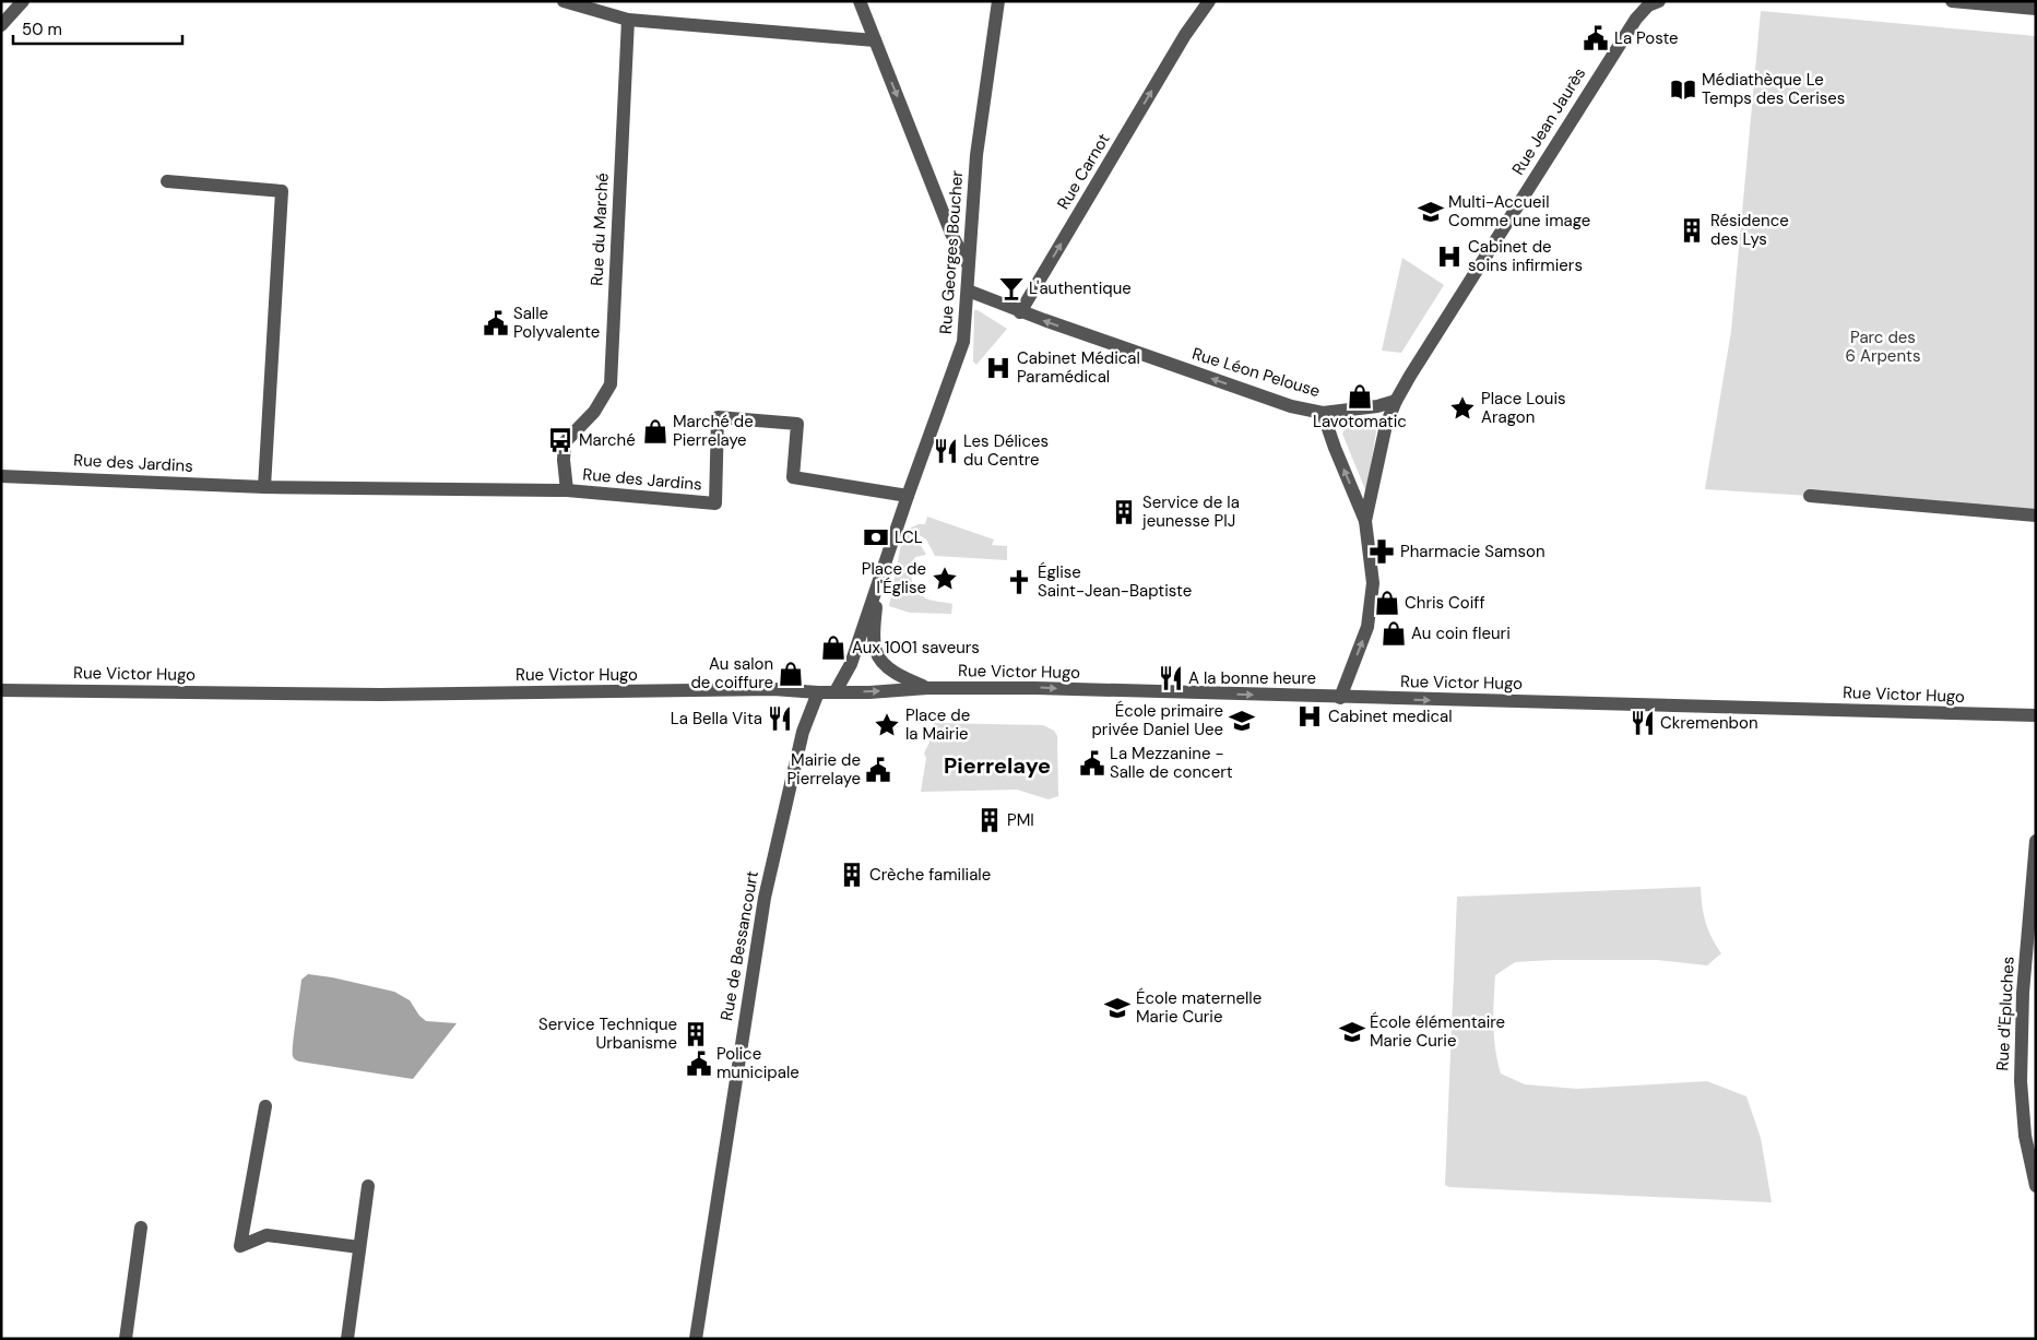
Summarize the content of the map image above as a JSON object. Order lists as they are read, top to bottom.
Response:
{
  "streets": {
    "street": [
      "Rue Jean Jaurès",
      "Rue Carnot",
      "Rue du Marché",
      "Rue Georges Boucher",
      "Rue Léon Pelouse",
      "Rue des Jardins",
      "Rue Victor Hugo",
      "Rue de Bessancourt",
      "Rue d'Epluches"
    ]
  },
  "crossings": [
    ["Rue Jean Jaurès", "Rue Léon Pelouse"],
    ["Rue Carnot", "Rue Léon Pelouse"],
    ["Rue du Marché", "Rue des Jardins"],
    ["Rue Georges Boucher", "Rue des Jardins"],
    ["Rue Georges Boucher", "Rue Victor Hugo"],
    ["Rue Léon Pelouse", "Rue Victor Hugo"],
    ["Rue Victor Hugo", "Rue de Bessancourt"]
  ],
  "one_way": ["Rue Carnot", "Rue Léon Pelouse", "Rue Victor Hugo"],
  "districts": ["Pierrelaye"],
  "parks": ["Parc des 6 Arpents"],
  "places": {
    "public building": [
      "La Poste",
      "Salle Polyvalente",
      "La Mezzanine - Salle de concert",
      "Mairie de Pierrelaye",
      "Police municipale"
    ],
    "library": ["Médiathèque Le Temps des Cerises"],
    "school or university": [
      "Multi-Accueil Comme une image",
      "École primaire privée Daniel Uee",
      "École maternelle Marie Curie",
      "École élémentaire Marie Curie"
    ],
    "building": [
      "Résidence des Lys",
      "Service de la jeunesse PIJ",
      "PMI",
      "Crèche familiale",
      "Service Technique Urbanisme"
    ],
    "hospital": ["Cabinet de soins infirmiers", "Cabinet Médical Paramédical", "Cabinet medical"],
    "bar": ["L'authentique"],
    "shop": [
      "Lavotomatic",
      "Marché de Pierrelaye",
      "Chris Coiff",
      "Au coin fleuri",
      "Aux 1001 saveurs",
      "Au salon de coiffure"
    ],
    "place": ["Place Louis Aragon", "Place de l'Église", "Place de la Mairie"],
    "bus stop": ["Marché"],
    "restaurant": [
      "Les Délices du Centre",
      "A la bonne heure",
      "La Bella Vita",
      "Ckremenbon"
    ],
    "bank": ["LCL"],
    "pharmacy": ["Pharmacie Samson"],
    "church": ["Église Saint-Jean-Baptiste"]
  },
  "scale_bar": "50 m"
}
